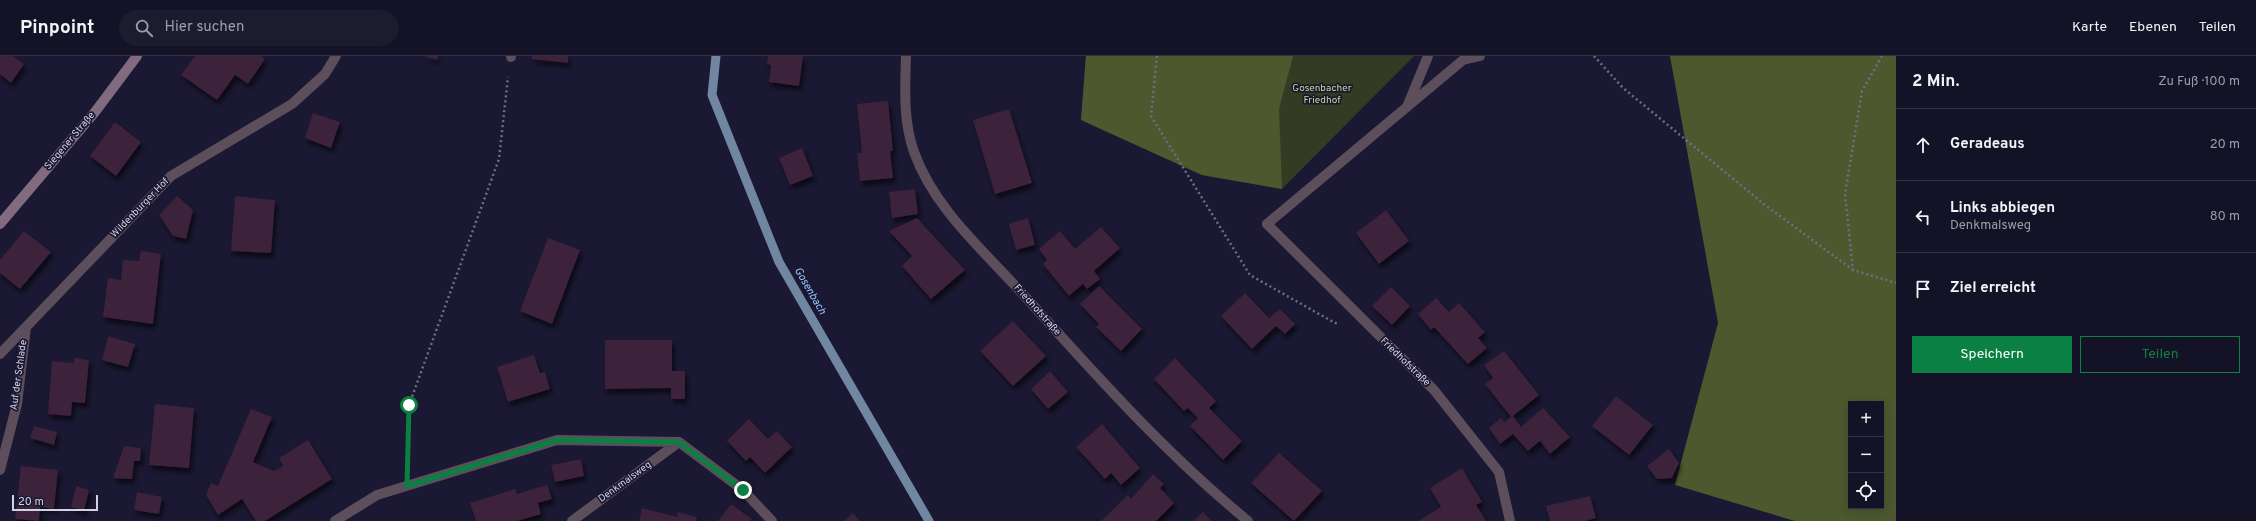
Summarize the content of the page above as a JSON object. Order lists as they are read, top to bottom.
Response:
{
  "streets": {
    "main road": ["Siegener Straße"],
    "street": [
      "Wildenburger Hof",
      "Friedhofstraße",
      "Auf der Schlade",
      "Denkmalsweg"
    ]
  },
  "crossings": [
    ["Wildenburger Hof", "Auf der Schlade"]
  ],
  "water": ["Gosenbach"],
  "parks": ["Gosenbacher Friedhof"],
  "scale_bar": "20 m",
  "page": {
    "header": "Pinpoint",
    "search": "Hier suchen",
    "nav": ["Karte", "Ebenen", "Teilen"],
    "heading": ["2 Min.", "Zu Fuß · 100 m"],
    "list": [
      ["Geradeaus", "20 m"],
      ["Links abbiegen", "Denkmalsweg", "80 m"],
      "Ziel erreicht"
    ],
    "buttons": ["Speichern", "Teilen"],
    "map_buttons": ["+", "−"],
    "scale": "20 m"
  }
}
